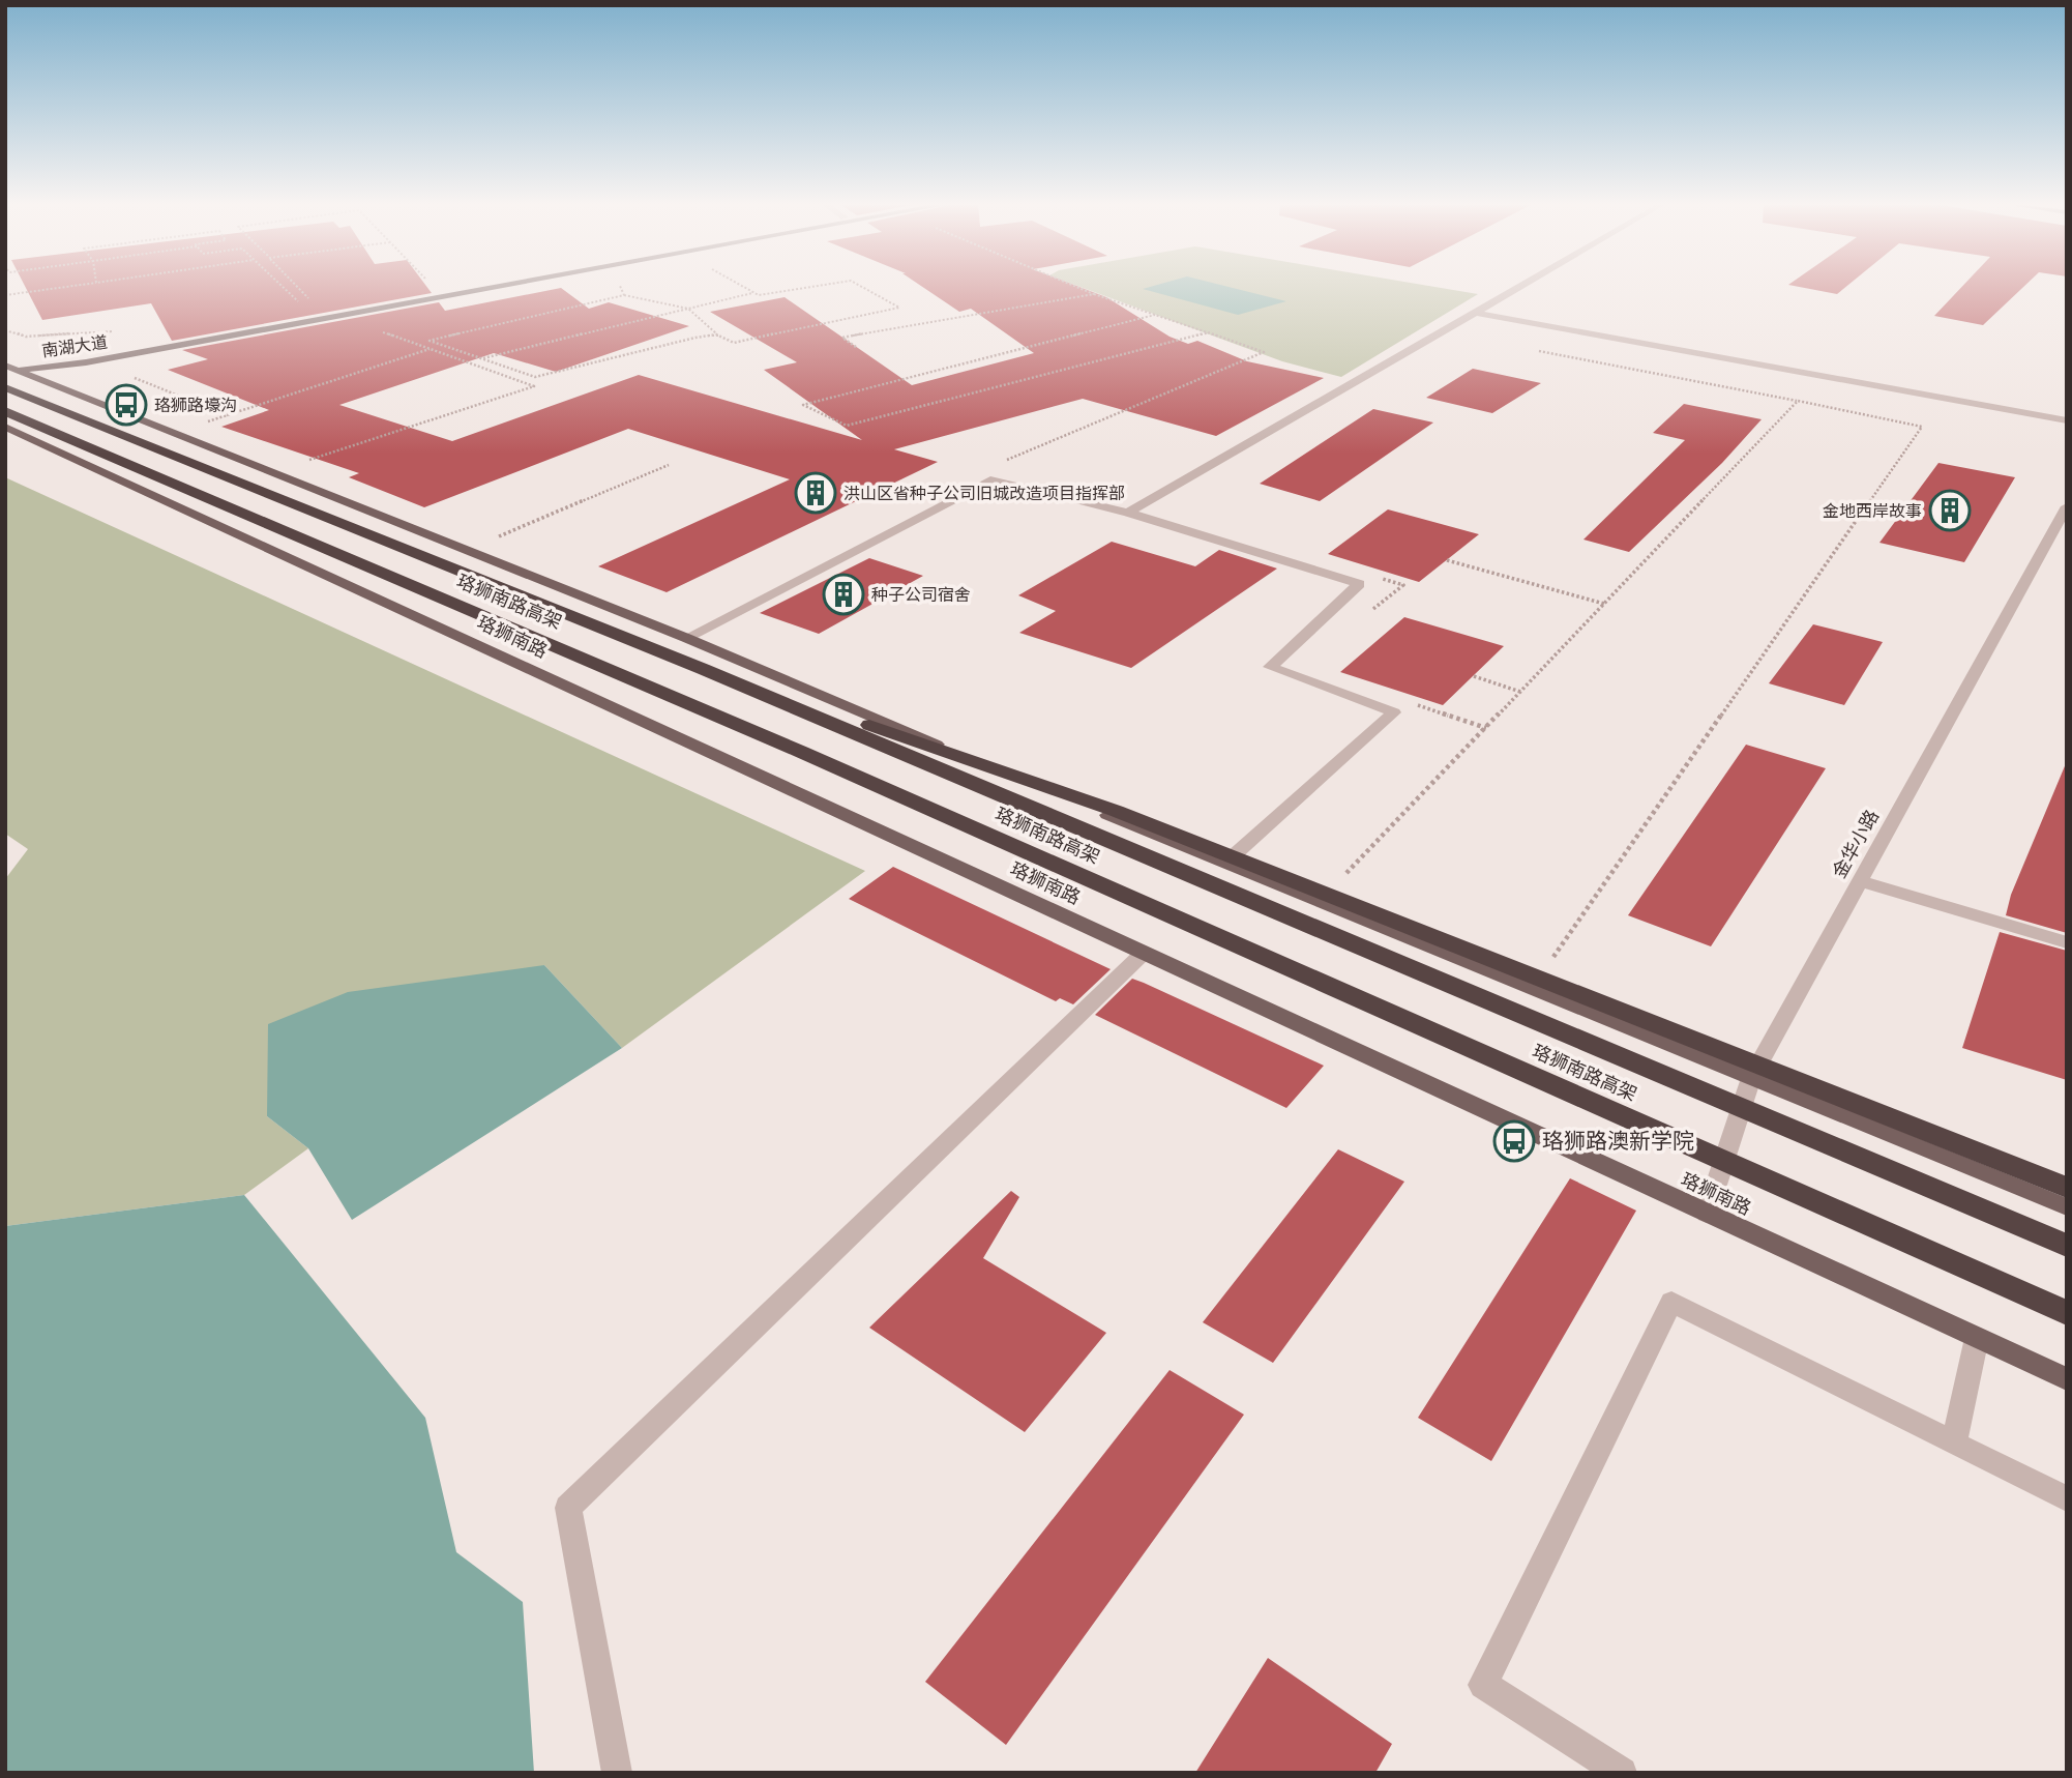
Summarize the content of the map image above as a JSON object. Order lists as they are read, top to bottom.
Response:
{
  "streets": {
    "highway": ["珞狮南路高架"],
    "main road": ["南湖大道", "珞狮南路"],
    "street": ["金华小路"]
  },
  "crossings": [
    ["南湖大道", "珞狮南路高架"],
    ["珞狮南路", "金华小路"]
  ],
  "places": {
    "bus stop": ["珞狮路壕沟", "珞狮路澳新学院"],
    "building": ["洪山区省种子公司旧城改造项目指挥部", "金地西岸故事", "种子公司宿舍"]
  }
}
